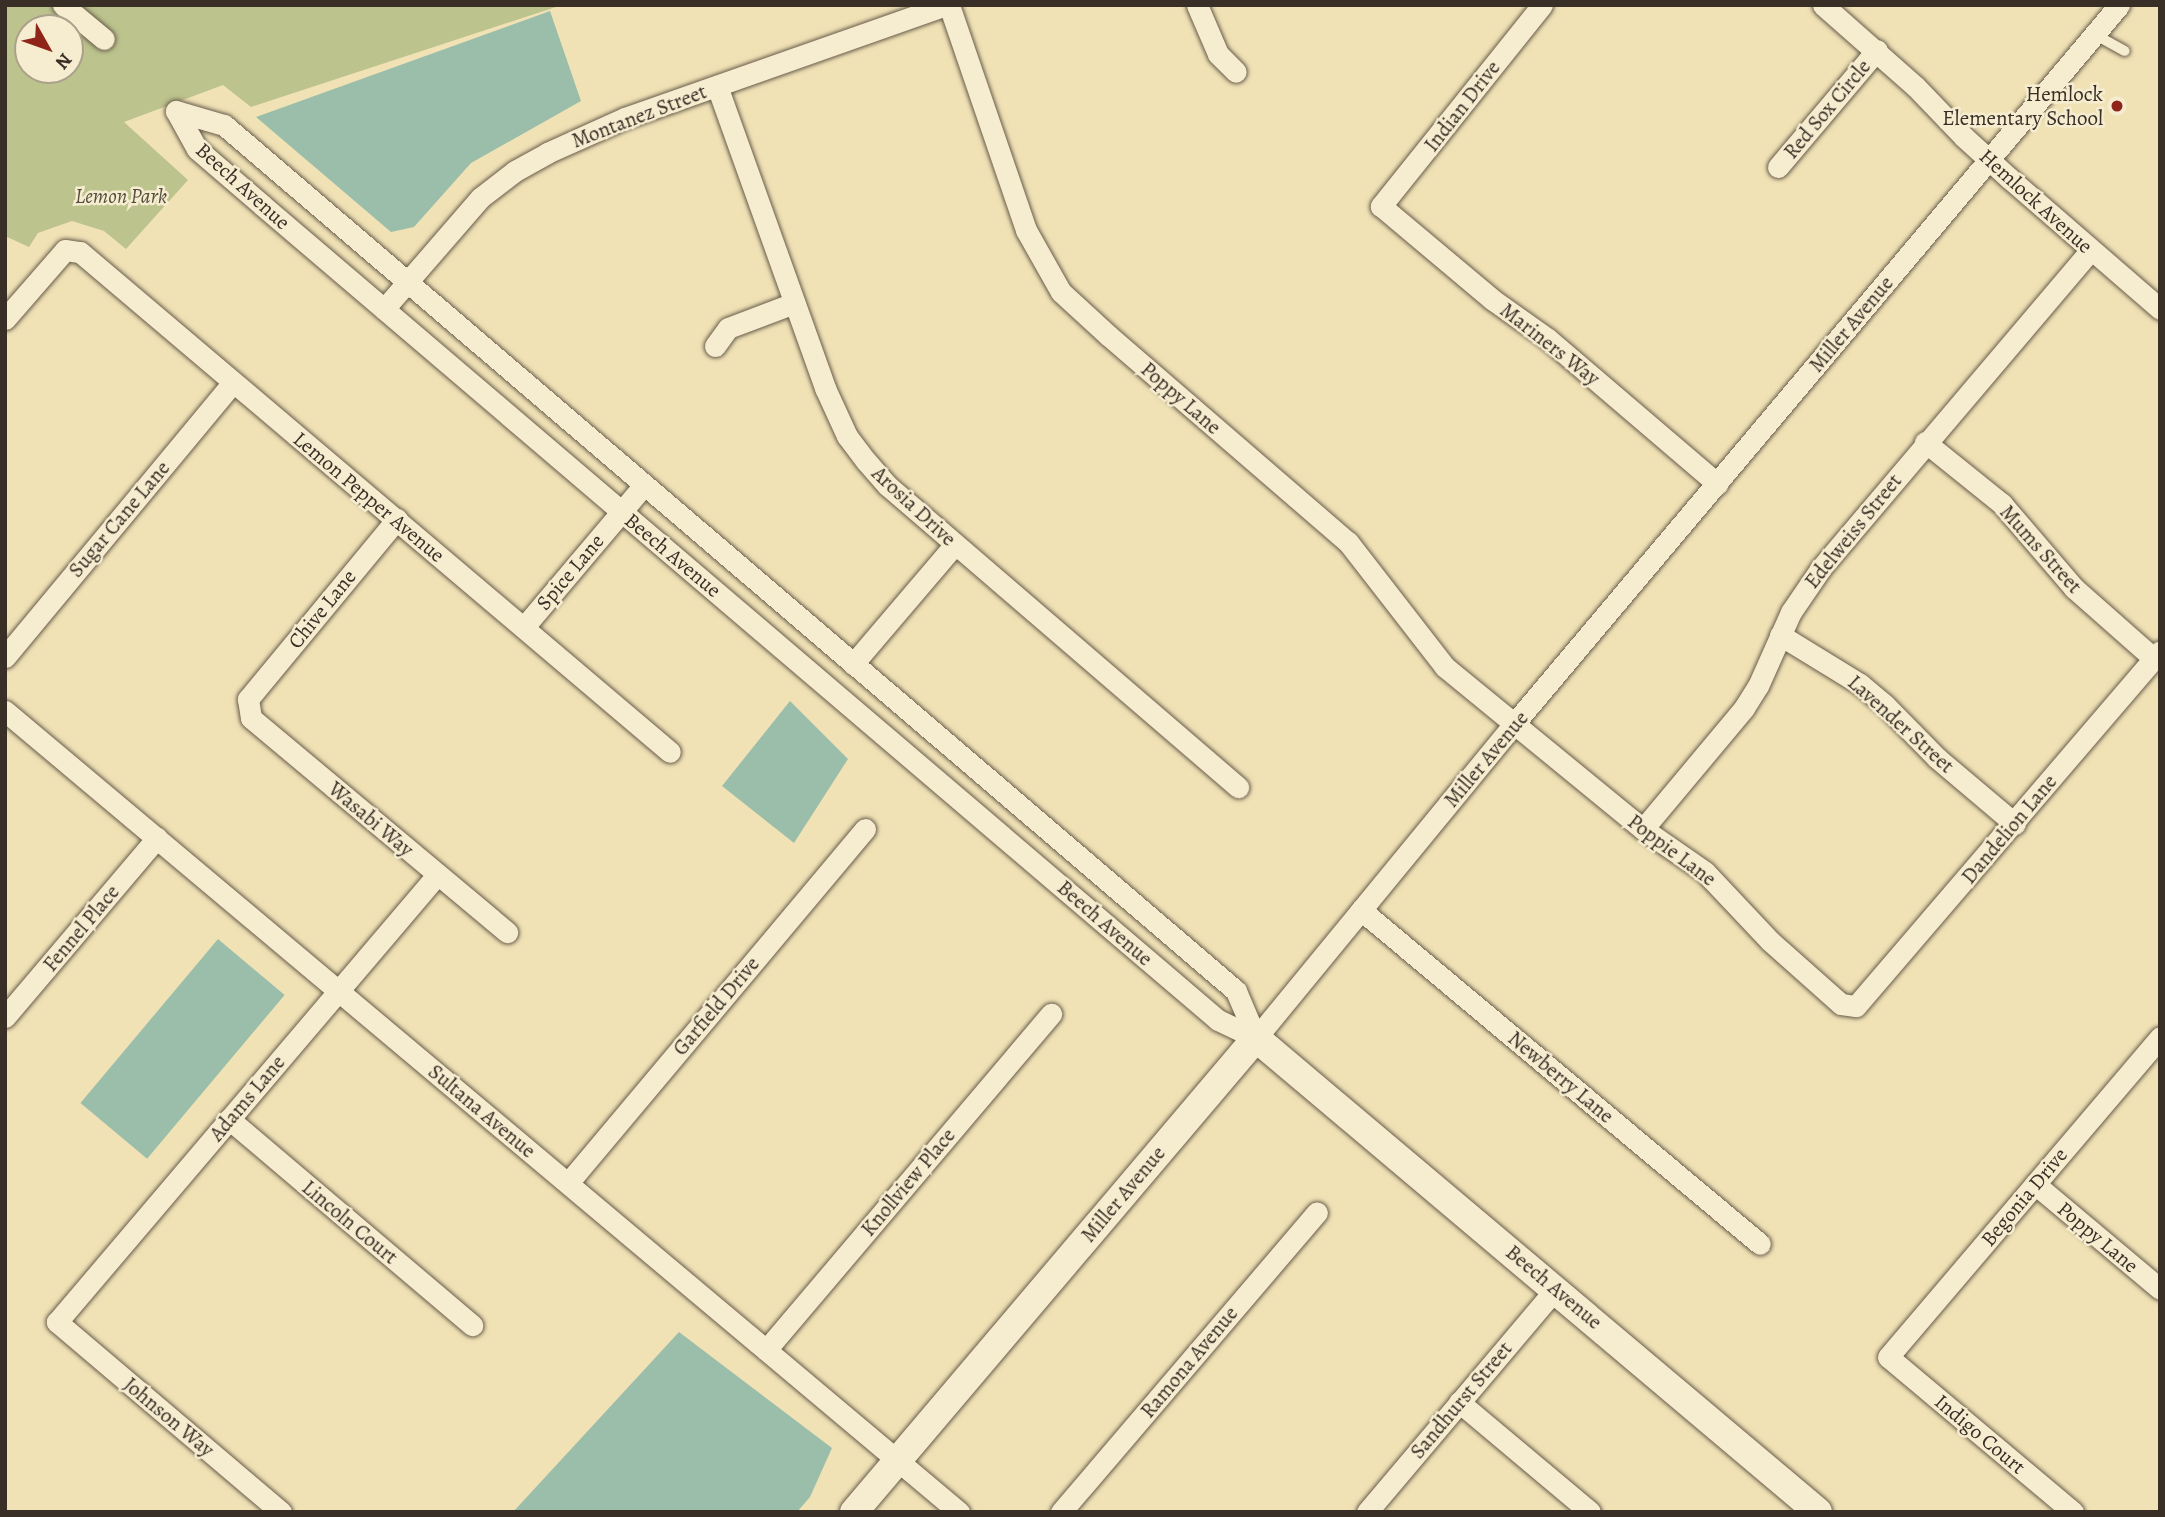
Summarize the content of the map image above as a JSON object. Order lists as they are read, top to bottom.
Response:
{
  "streets": {
    "street": [
      "Indian Drive",
      "Red Sox Circle",
      "Montanez Street",
      "Beech Avenue",
      "Hemlock Avenue",
      "Miller Avenue",
      "Mariners Way",
      "Poppy Lane",
      "Lemon Pepper Avenue",
      "Arosia Drive",
      "Sugar Cane Lane",
      "Edelweiss Street",
      "Mums Street",
      "Spice Lane",
      "Chive Lane",
      "Lavender Street",
      "Wasabi Way",
      "Dandelion Lane",
      "Poppie Lane",
      "Fennel Place",
      "Garfield Drive",
      "Newberry Lane",
      "Adams Lane",
      "Sultana Avenue",
      "Knollview Place",
      "Begonia Drive",
      "Lincoln Court",
      "Ramona Avenue",
      "Sandhurst Street",
      "Johnson Way",
      "Indigo Court"
    ]
  },
  "crossings": [
    ["Indian Drive", "Mariners Way"],
    ["Red Sox Circle", "Hemlock Avenue"],
    ["Montanez Street", "Beech Avenue"],
    ["Montanez Street", "Poppy Lane"],
    ["Montanez Street", "Arosia Drive"],
    ["Beech Avenue", "Miller Avenue"],
    ["Beech Avenue", "Spice Lane"],
    ["Beech Avenue", "Sandhurst Street"],
    ["Hemlock Avenue", "Miller Avenue"],
    ["Hemlock Avenue", "Edelweiss Street"],
    ["Miller Avenue", "Mariners Way"],
    ["Miller Avenue", "Poppy Lane"],
    ["Miller Avenue", "Poppie Lane"],
    ["Miller Avenue", "Newberry Lane"],
    ["Miller Avenue", "Sultana Avenue"],
    ["Poppy Lane", "Poppie Lane"],
    ["Poppy Lane", "Begonia Drive"],
    ["Lemon Pepper Avenue", "Sugar Cane Lane"],
    ["Lemon Pepper Avenue", "Spice Lane"],
    ["Lemon Pepper Avenue", "Chive Lane"],
    ["Edelweiss Street", "Mums Street"],
    ["Edelweiss Street", "Lavender Street"],
    ["Edelweiss Street", "Poppie Lane"],
    ["Mums Street", "Dandelion Lane"],
    ["Chive Lane", "Wasabi Way"],
    ["Lavender Street", "Dandelion Lane"],
    ["Wasabi Way", "Adams Lane"],
    ["Dandelion Lane", "Poppie Lane"],
    ["Fennel Place", "Sultana Avenue"],
    ["Garfield Drive", "Sultana Avenue"],
    ["Adams Lane", "Sultana Avenue"],
    ["Adams Lane", "Lincoln Court"],
    ["Adams Lane", "Johnson Way"],
    ["Sultana Avenue", "Knollview Place"],
    ["Begonia Drive", "Indigo Court"]
  ],
  "parks": ["Lemon Park"],
  "places": ["Hemlock Elementary School"],
  "north": "bottom right"
}
